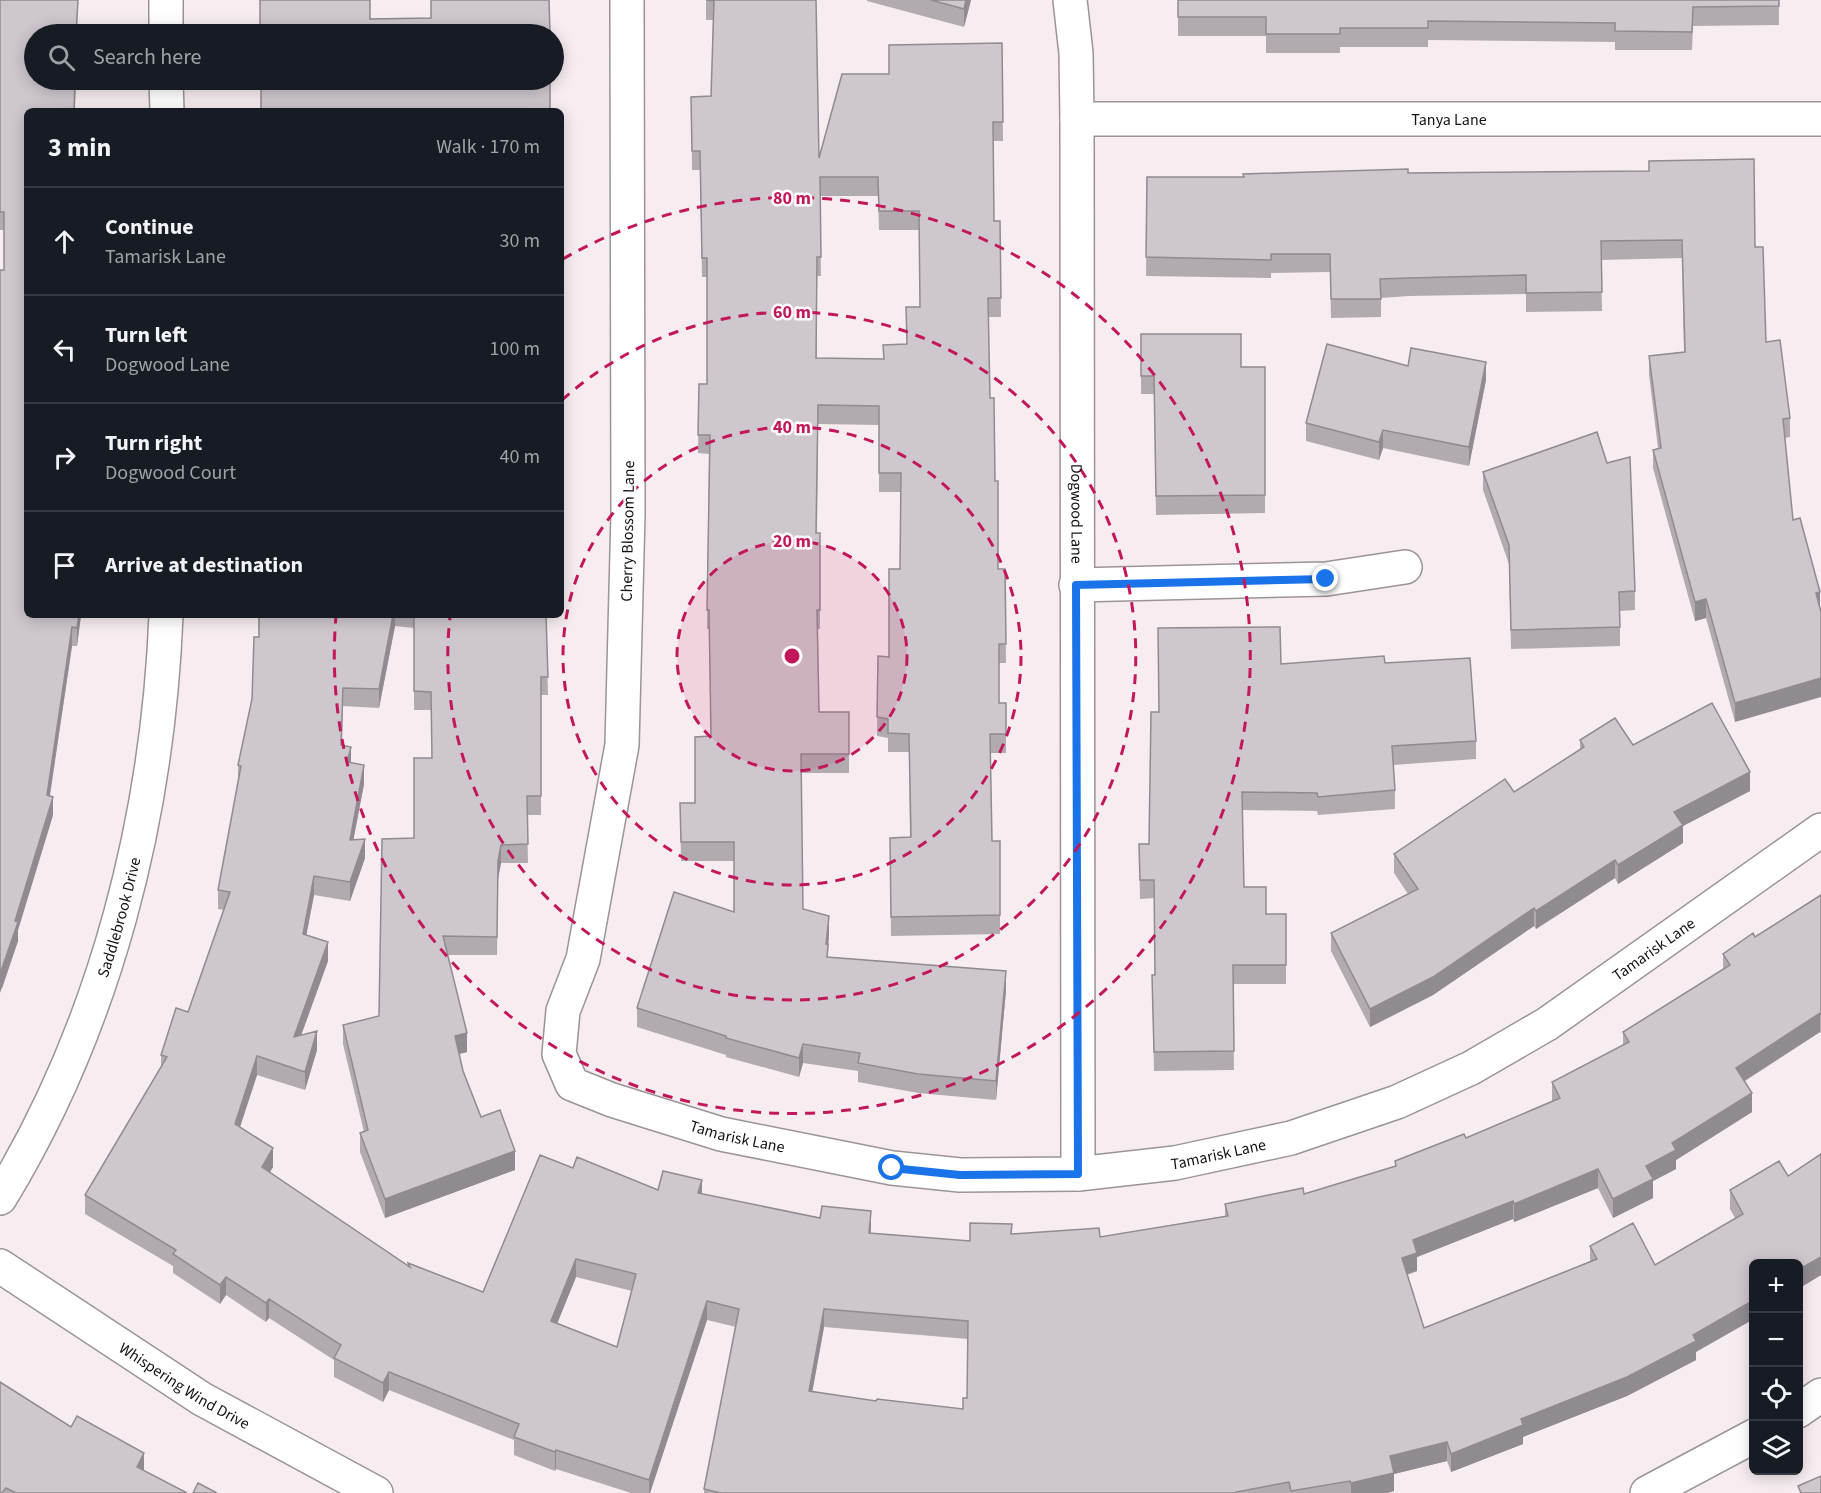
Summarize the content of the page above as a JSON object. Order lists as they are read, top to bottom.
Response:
{
  "streets": {
    "street": [
      "Tanya Lane",
      "Dogwood Lane",
      "Cherry Blossom Lane",
      "Saddlebrook Drive",
      "Tamarisk Lane",
      "Whispering Wind Drive"
    ]
  },
  "crossings": [
    ["Tanya Lane", "Dogwood Lane"],
    ["Dogwood Lane", "Tamarisk Lane"],
    ["Cherry Blossom Lane", "Tamarisk Lane"]
  ],
  "page": {
    "search": "Search here",
    "heading": ["3 min", "Walk · 170 m"],
    "list": [
      ["Continue", "Tamarisk Lane", "30 m"],
      ["Turn left", "Dogwood Lane", "100 m"],
      ["Turn right", "Dogwood Court", "40 m"],
      "Arrive at destination"
    ],
    "map_buttons": ["+", "−"]
  },
  "rings": [
    "80 m",
    "60 m",
    "40 m",
    "20 m"
  ]
}
